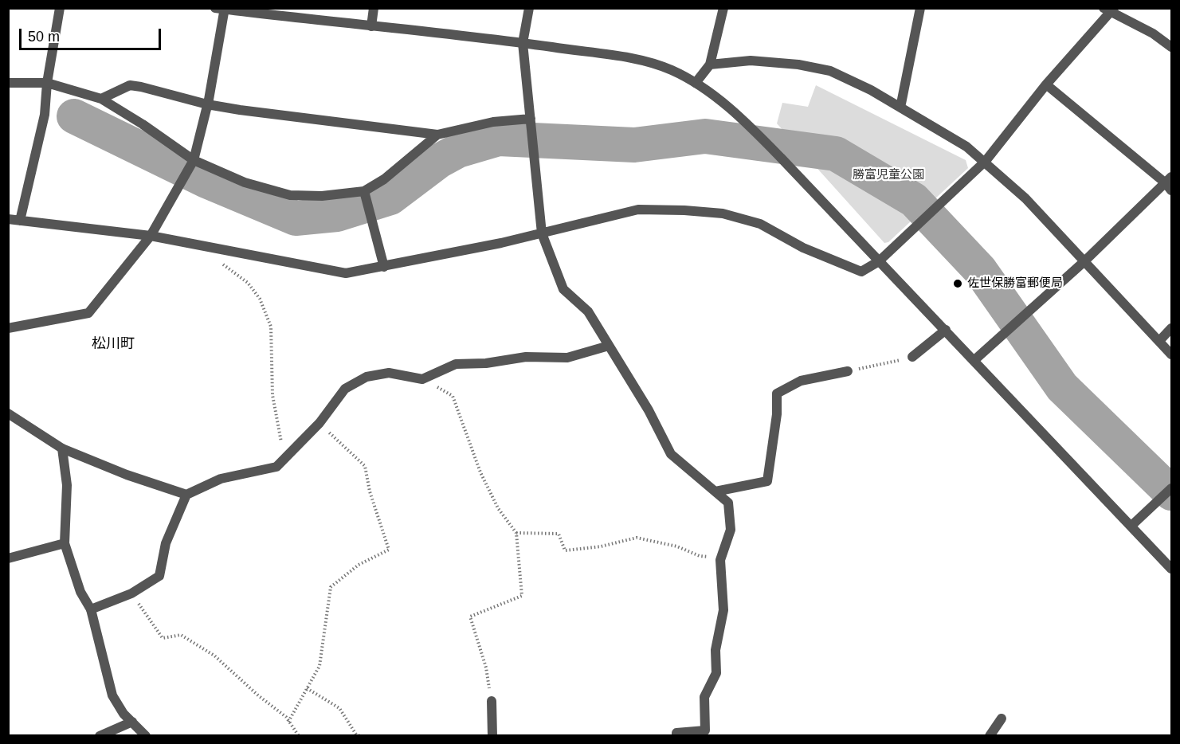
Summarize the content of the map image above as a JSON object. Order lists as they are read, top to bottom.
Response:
{
  "districts": ["松川町"],
  "parks": ["勝富児童公園"],
  "places": ["佐世保勝富郵便局"],
  "scale_bar": "50 m"
}
